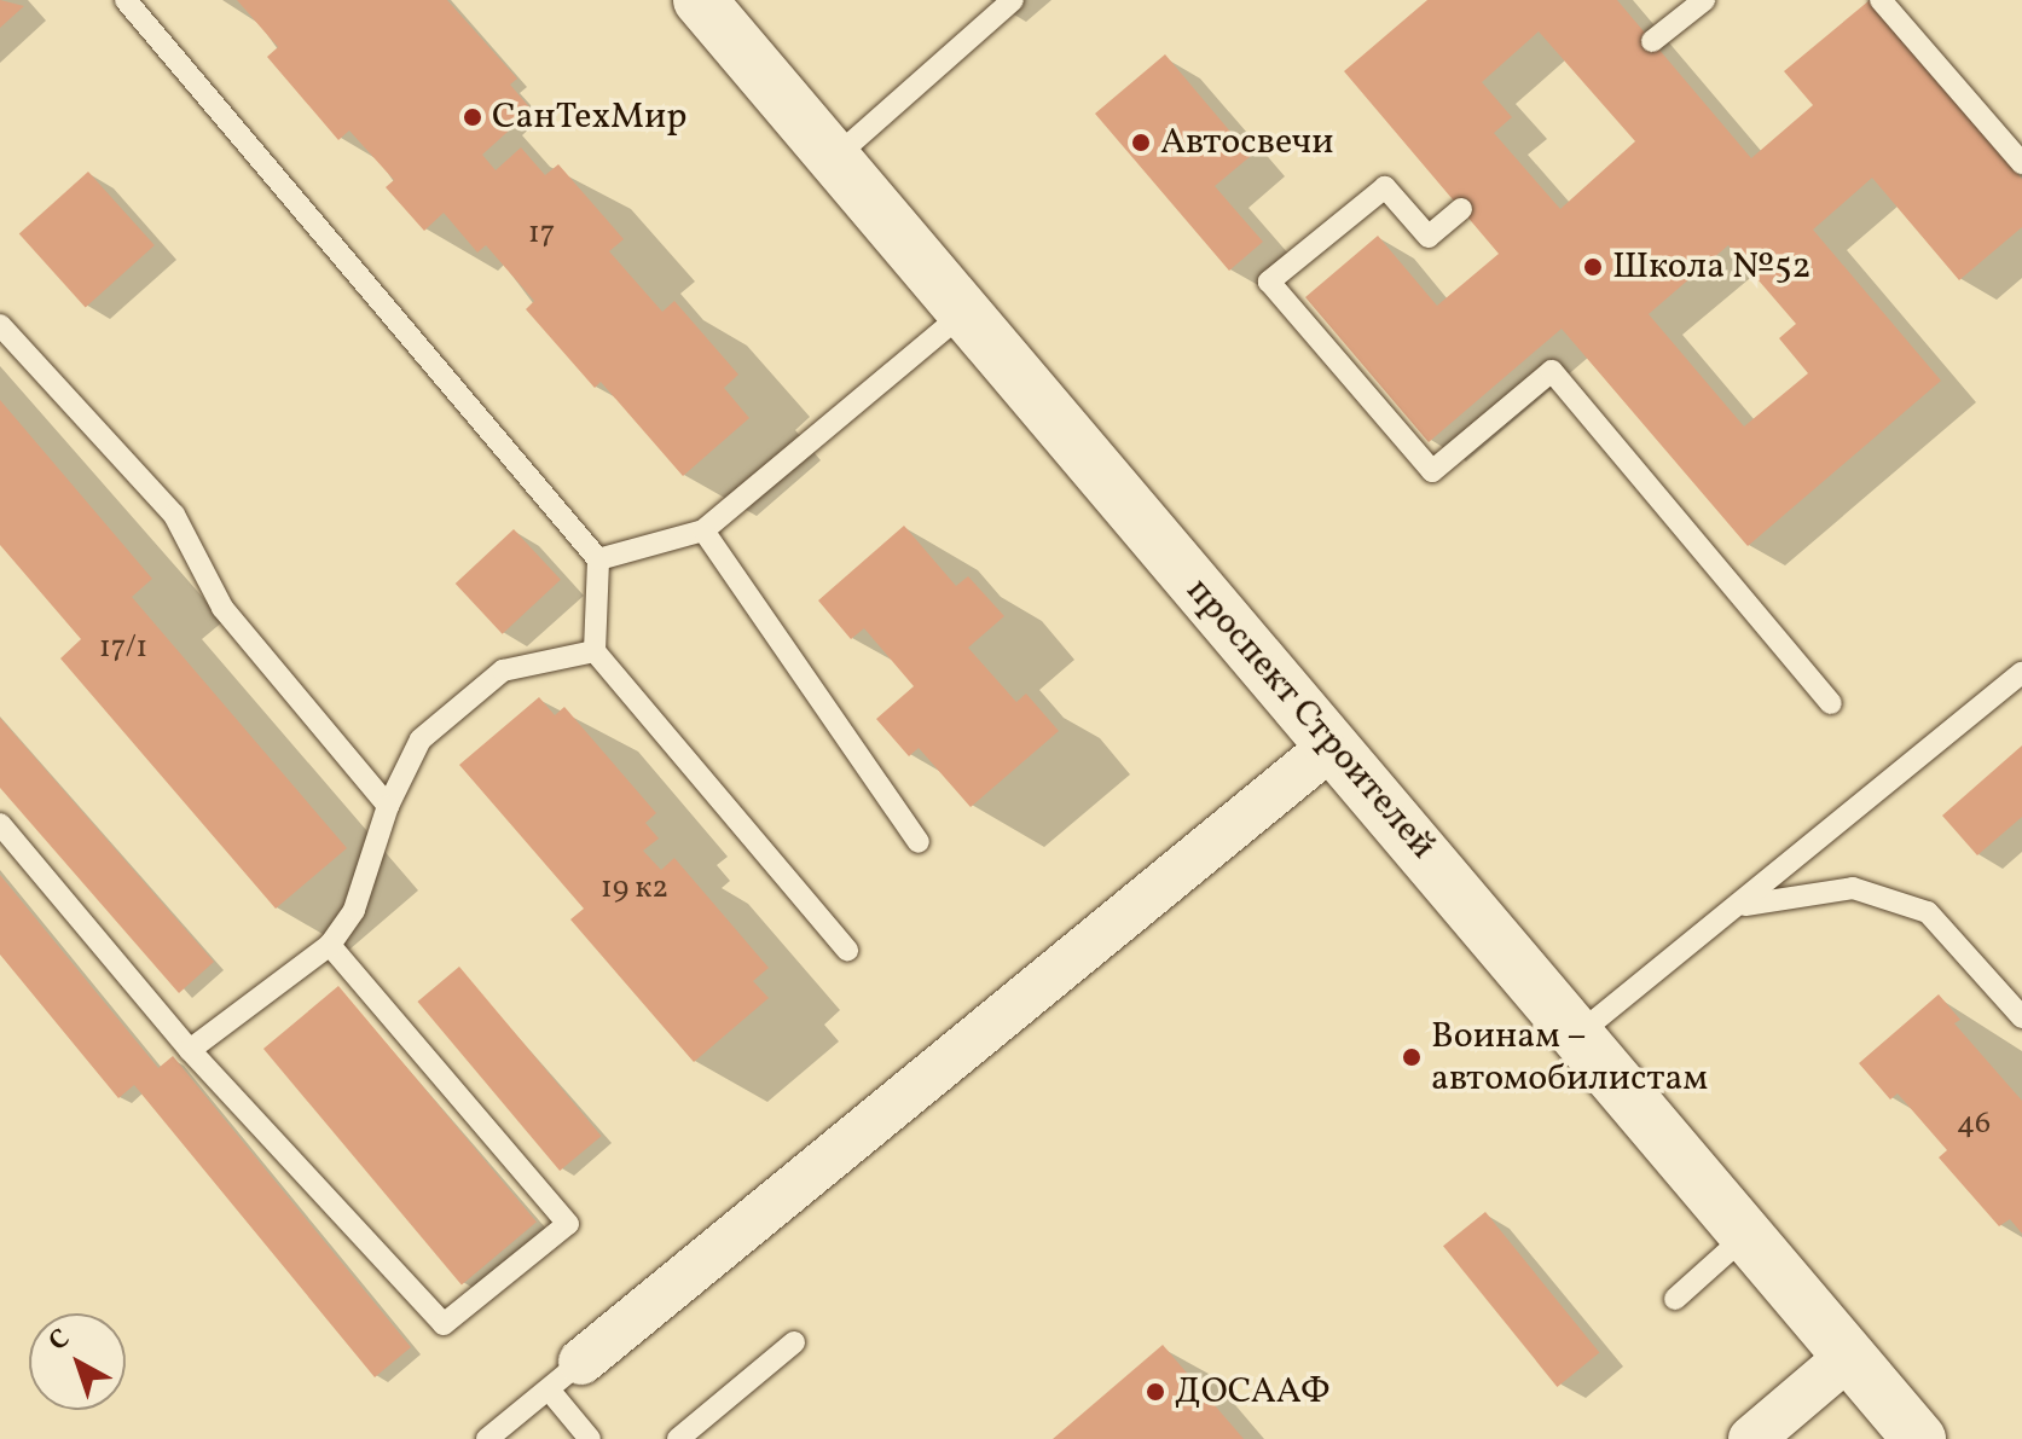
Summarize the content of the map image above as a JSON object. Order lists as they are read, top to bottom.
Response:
{
  "streets": {
    "main road": ["проспект Строителей"]
  },
  "places": [
    "СанТехМир",
    "Автосвечи",
    "Школа №52",
    "Воинам – автомобилистам",
    "ДОСААФ"
  ],
  "house_numbers": [
    "17",
    "17/1",
    "19 к2",
    "46"
  ],
  "north": "top left"
}
